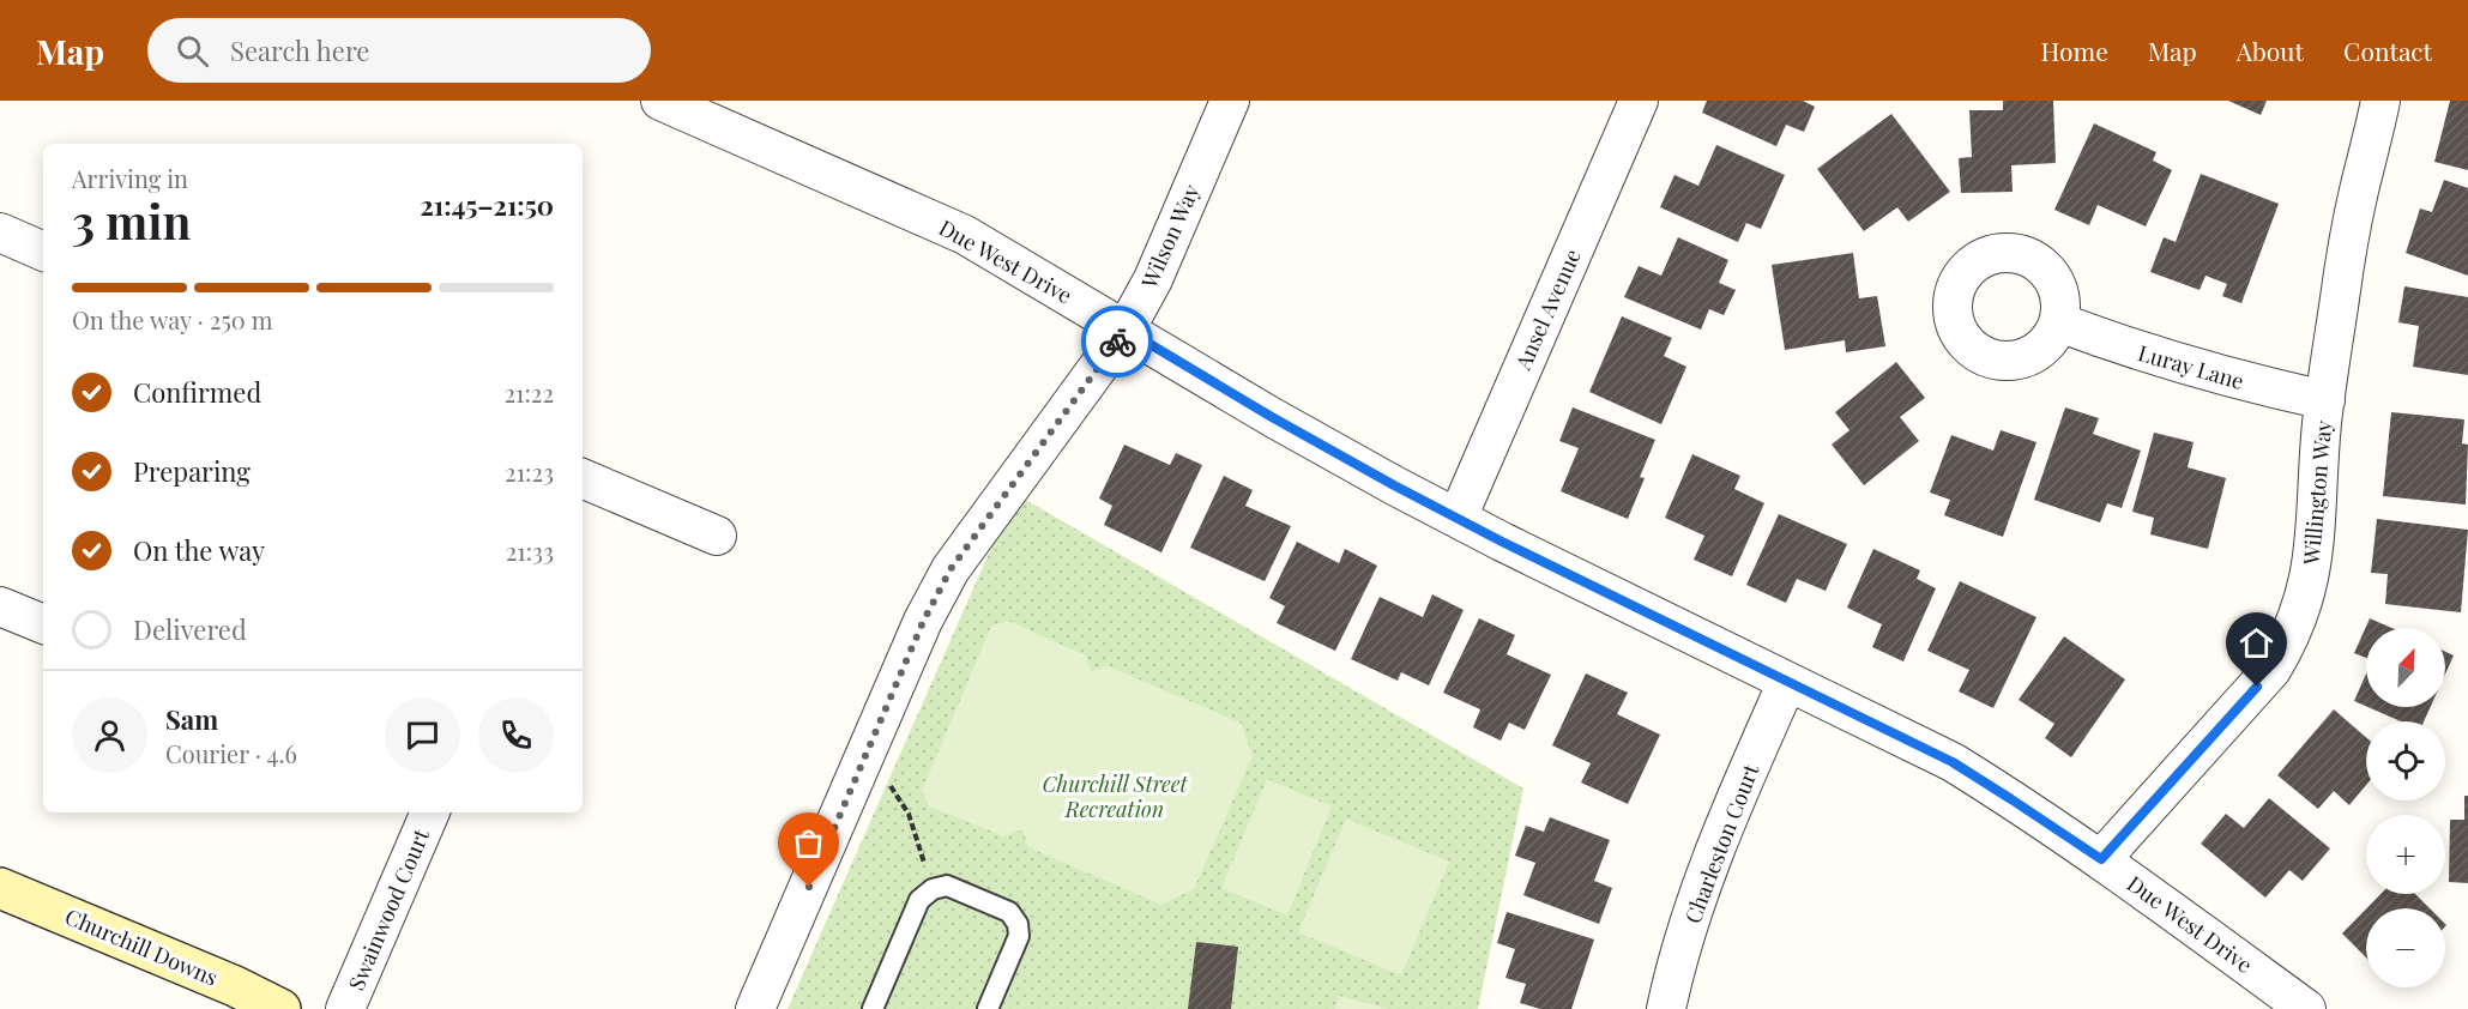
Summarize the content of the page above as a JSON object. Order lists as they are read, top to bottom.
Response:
{
  "streets": {
    "street": [
      "Wilson Way",
      "Due West Drive",
      "Ansel Avenue",
      "Luray Lane",
      "Willington Way",
      "Charleston Court",
      "Swainwood Court",
      "Churchill Downs"
    ]
  },
  "crossings": [
    ["Wilson Way", "Due West Drive"],
    ["Due West Drive", "Ansel Avenue"],
    ["Due West Drive", "Willington Way"],
    ["Due West Drive", "Charleston Court"],
    ["Luray Lane", "Willington Way"]
  ],
  "parks": ["Churchill Street Recreation"],
  "north": "top right",
  "page": {
    "header": "Map",
    "search": "Search here",
    "nav": [
      "Home",
      "Map",
      "About",
      "Contact"
    ],
    "heading": ["3 min", "Arriving in", "21:45–21:50"],
    "panel": ["Sam", "Courier · 4.6"],
    "bar": "On the way · 250 m",
    "list": [
      ["Confirmed", "21:22"],
      ["Preparing", "21:23"],
      ["On the way", "21:33"],
      "Delivered"
    ],
    "map_buttons": ["+", "−"]
  }
}
